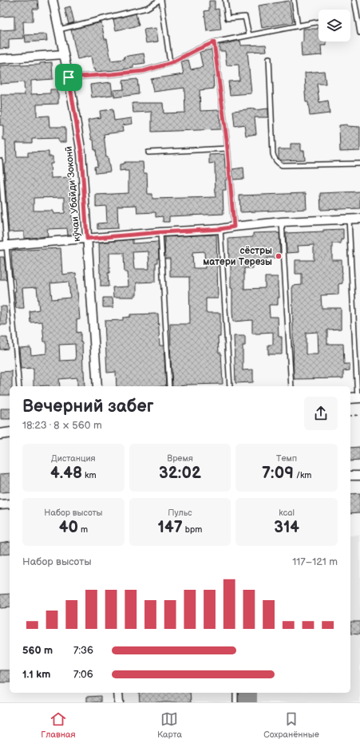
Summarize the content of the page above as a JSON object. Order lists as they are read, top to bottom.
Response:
{
  "streets": {
    "street": ["кӯчаи Убайди Зоконӣ"]
  },
  "places": ["сёстры матери Терезы"],
  "page": {
    "heading": ["Вечерний забег", "18:23 · 8 × 560 m"],
    "stats": [
      ["Дистанция", "4.48 km"],
      ["Время", "32:02"],
      ["Темп", "7:09 /km"],
      ["Набор высоты", "40 m"],
      ["Пульс", "147 bpm"],
      ["kcal", "314"]
    ],
    "chart": ["Набор высоты", "117–121 m"],
    "list": [
      {
        "name": "560 m",
        "note": "7:36"
      },
      {
        "name": "1.1 km",
        "note": "7:06"
      }
    ],
    "tabs": ["Главная", "Карта", "Сохранённые"]
  }
}
